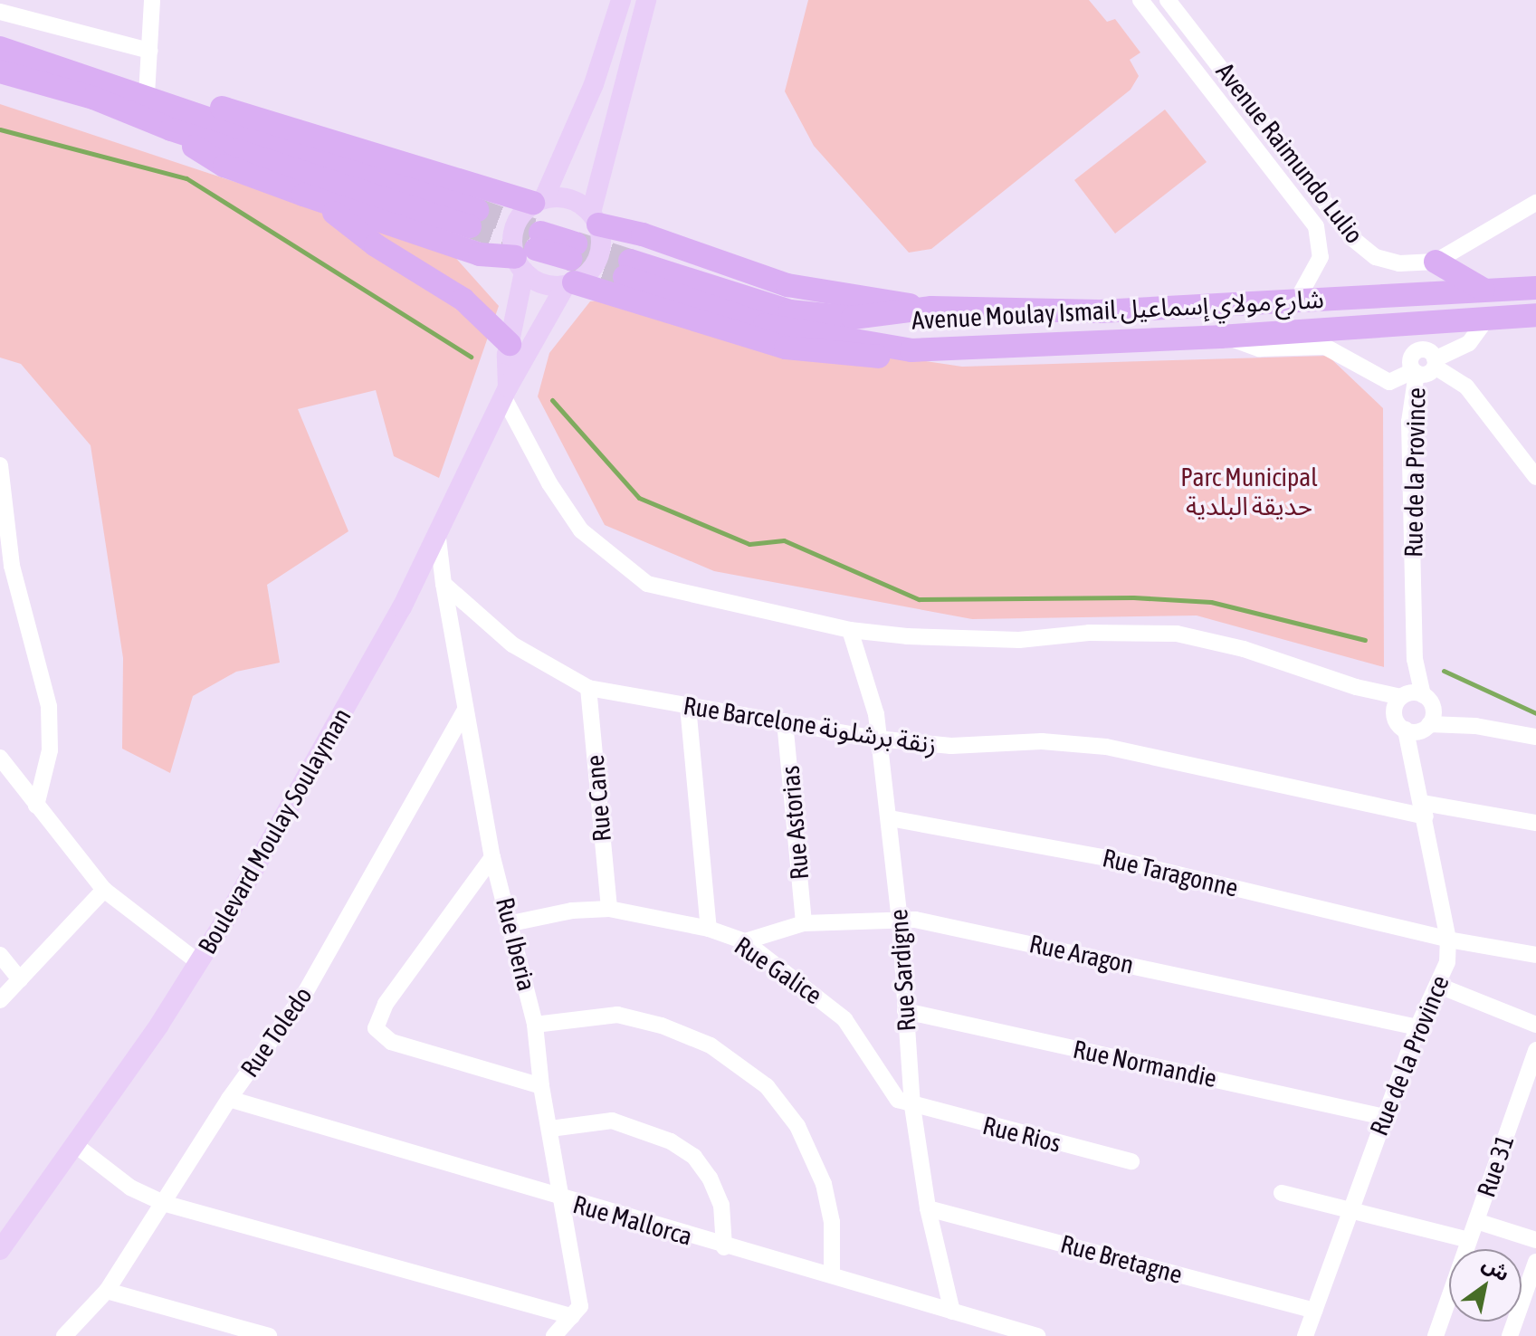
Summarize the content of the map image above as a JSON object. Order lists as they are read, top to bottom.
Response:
{
  "streets": {
    "highway": ["Avenue Moulay Ismail شارع مولاي إسماعيل"],
    "main road": ["Boulevard Moulay Soulayman"],
    "street": [
      "Avenue Raimundo Lulio",
      "Rue de la Province",
      "Rue Barcelone زنقة برشلونة",
      "Rue Cane",
      "Rue Astorias",
      "Rue Taragonne",
      "Rue Iberia",
      "Rue Aragon",
      "Rue Galice",
      "Rue Sardigne",
      "Rue Toledo",
      "Rue Normandie",
      "Rue Rios",
      "Rue 31",
      "Rue Mallorca",
      "Rue Bretagne"
    ]
  },
  "crossings": [
    ["Avenue Raimundo Lulio", "Avenue Moulay Ismail شارع مولاي إسماعيل"],
    ["Rue de la Province", "Rue Barcelone زنقة برشلونة"],
    ["Rue de la Province", "Rue Taragonne"],
    ["Rue de la Province", "Rue Aragon"],
    ["Rue de la Province", "Rue Normandie"],
    ["Rue de la Province", "Rue Bretagne"],
    ["Rue Barcelone زنقة برشلونة", "Rue Cane"],
    ["Rue Barcelone زنقة برشلونة", "Rue Astorias"],
    ["Rue Barcelone زنقة برشلونة", "Rue Iberia"],
    ["Rue Barcelone زنقة برشلونة", "Rue Sardigne"],
    ["Rue Cane", "Rue Galice"],
    ["Rue Astorias", "Rue Aragon"],
    ["Rue Taragonne", "Rue Sardigne"],
    ["Rue Iberia", "Rue Galice"],
    ["Rue Iberia", "Rue Toledo"],
    ["Rue Iberia", "Rue Mallorca"],
    ["Rue Aragon", "Rue Galice"],
    ["Rue Aragon", "Rue Sardigne"],
    ["Rue Galice", "Rue Sardigne"],
    ["Rue Galice", "Rue Rios"],
    ["Rue Sardigne", "Rue Normandie"],
    ["Rue Sardigne", "Rue Rios"],
    ["Rue Sardigne", "Rue Mallorca"],
    ["Rue Sardigne", "Rue Bretagne"],
    ["Rue Toledo", "Rue Mallorca"]
  ],
  "parks": ["Parc Municipal حديقة البلدية"],
  "north": "top right"
}
